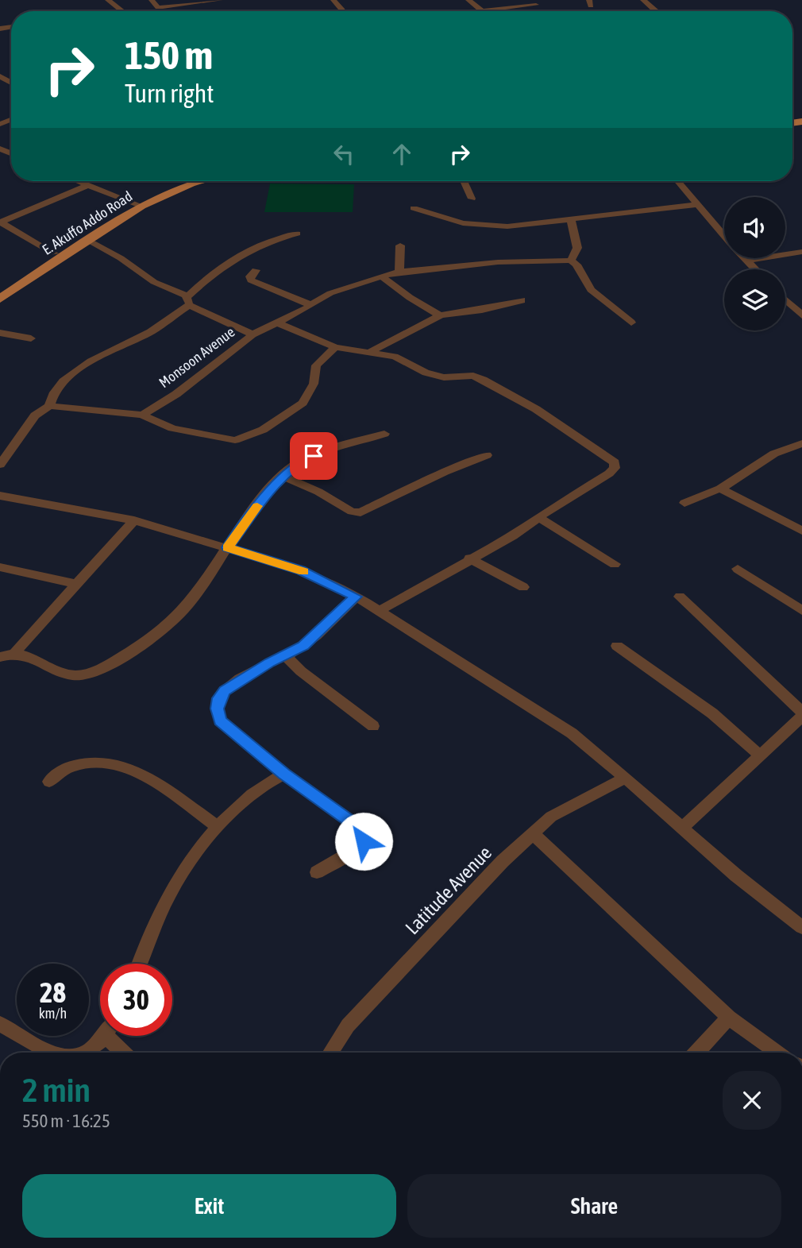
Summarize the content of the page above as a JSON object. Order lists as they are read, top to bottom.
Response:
{
  "streets": {
    "main road": ["E. Akuffo Addo Road"],
    "street": ["Monsoon Avenue", "Latitude Avenue"]
  },
  "crossings": [
    ["E. Akuffo Addo Road", "Monsoon Avenue"]
  ],
  "page": {
    "turn": ["150 m", "Turn right"],
    "speed": "28 km/h",
    "limit": "30",
    "heading": ["2 min", "550 m · 16:25"],
    "buttons": ["Exit", "Share"]
  }
}
